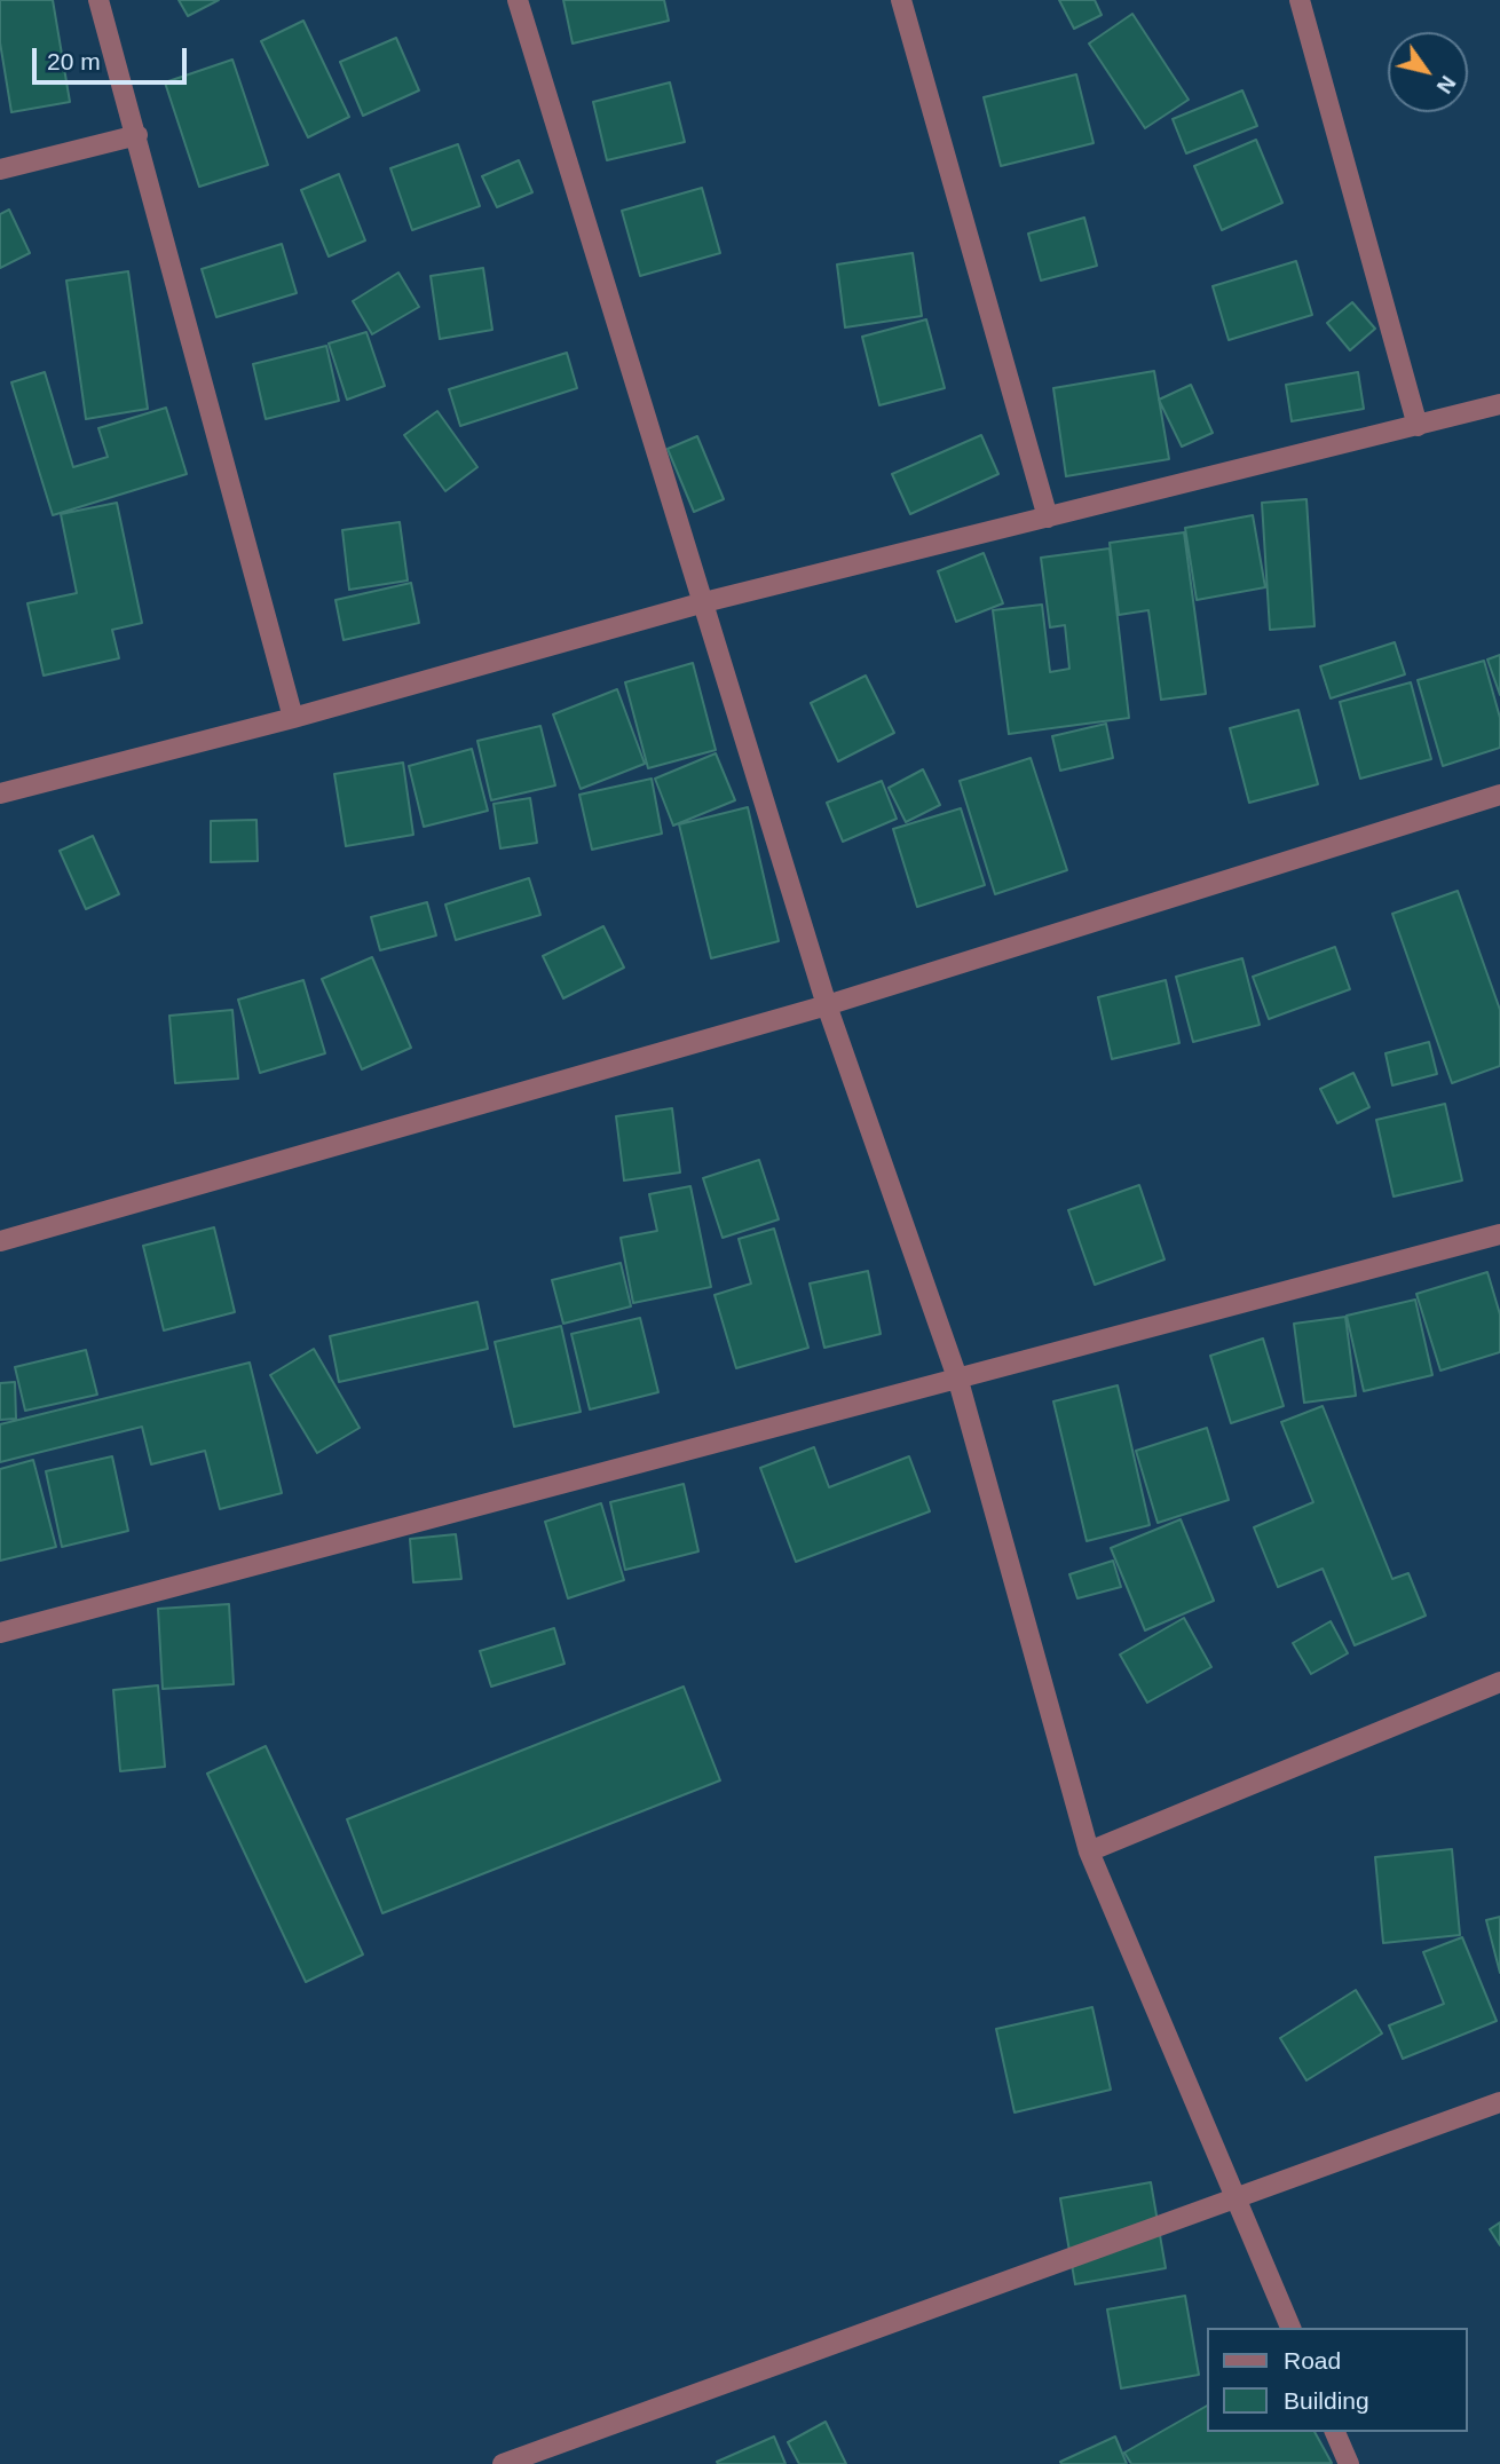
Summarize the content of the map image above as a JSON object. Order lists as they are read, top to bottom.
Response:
{
  "legend": ["Road", "Building"],
  "scale_bar": "20 m",
  "north": "bottom right"
}
